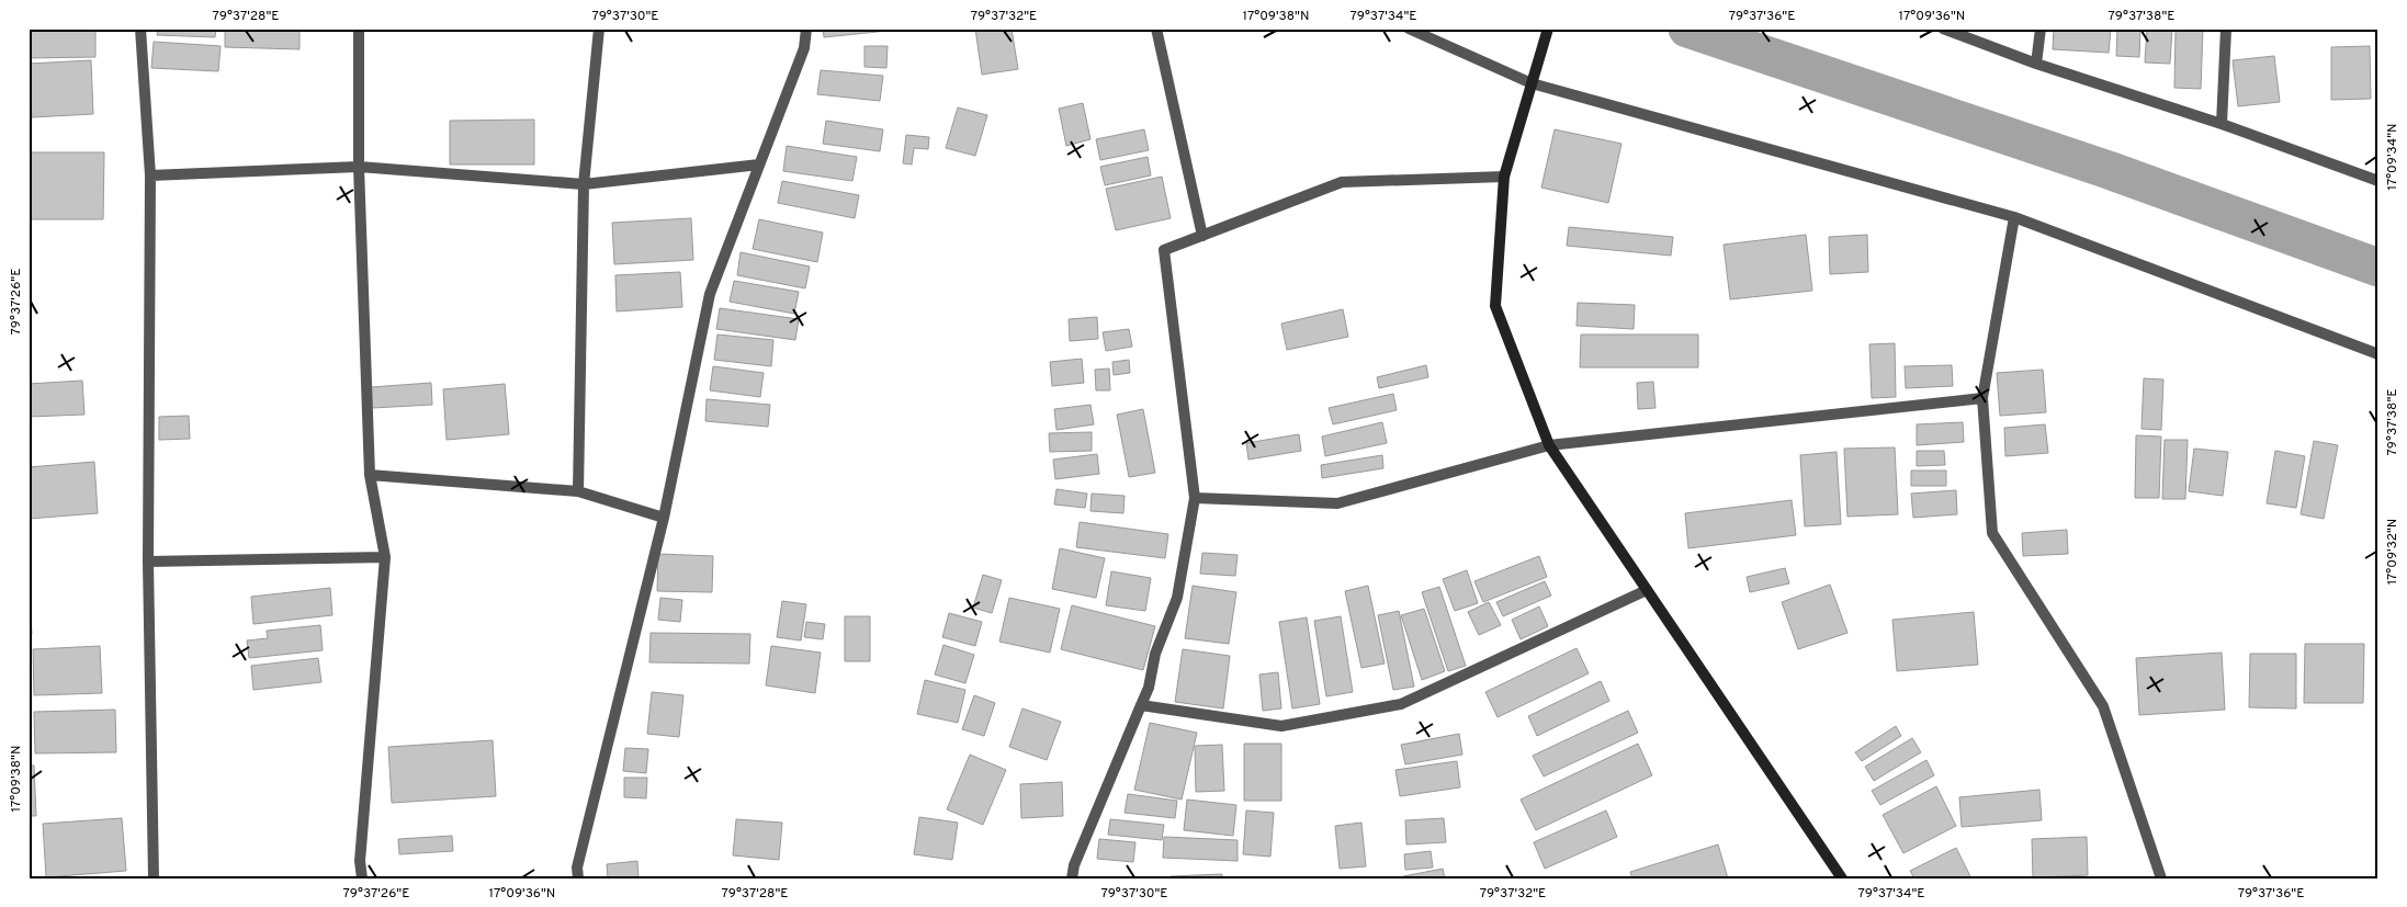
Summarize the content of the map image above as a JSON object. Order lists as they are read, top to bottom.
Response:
{
  "coordinates": [
    "79°37'28\"E",
    "79°37'30\"E",
    "79°37'32\"E",
    "17°09'38\"N",
    "79°37'34\"E",
    "79°37'36\"E",
    "17°09'36\"N",
    "79°37'38\"E",
    "17°09'34\"N",
    "79°37'26\"E",
    "17°09'32\"N"
  ]
}
